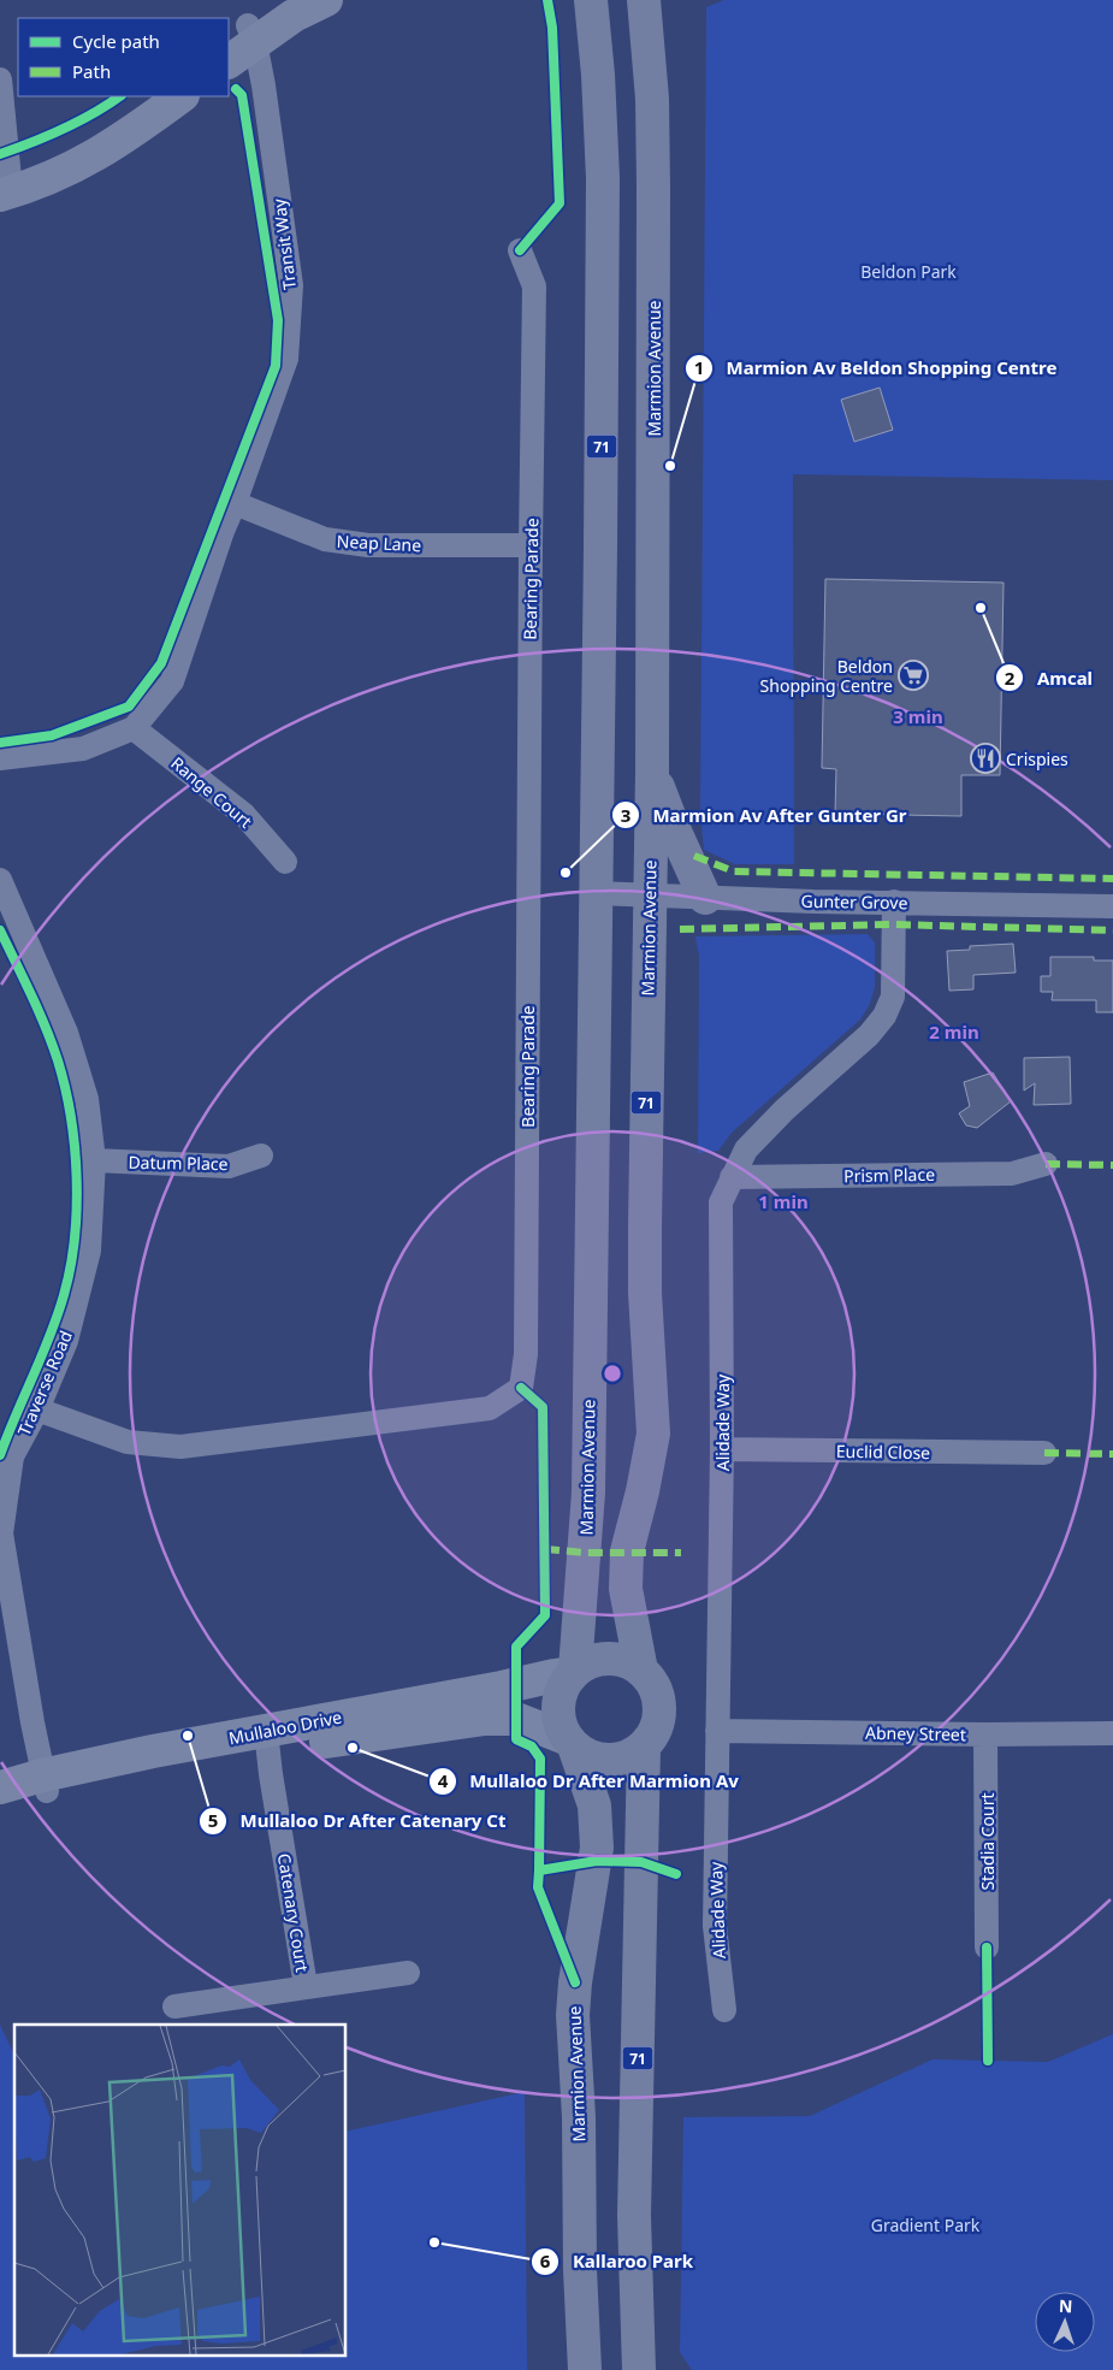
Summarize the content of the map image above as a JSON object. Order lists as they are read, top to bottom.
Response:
{
  "streets": {
    "highway": ["Marmion Avenue", "71"],
    "main road": ["Mullaloo Drive"],
    "street": [
      "Transit Way",
      "Neap Lane",
      "Bearing Parade",
      "Range Court",
      "Gunter Grove",
      "Datum Place",
      "Prism Place",
      "Traverse Road",
      "Alidade Way",
      "Euclid Close",
      "Abney Street",
      "Stadia Court",
      "Catenary Court"
    ]
  },
  "crossings": [
    ["Transit Way", "Neap Lane"],
    ["Transit Way", "Range Court"],
    ["Marmion Avenue", "71"],
    ["Marmion Avenue", "Gunter Grove"],
    ["Marmion Avenue", "Mullaloo Drive"],
    ["71", "Mullaloo Drive"],
    ["Neap Lane", "Bearing Parade"],
    ["Bearing Parade", "Traverse Road"],
    ["Gunter Grove", "Alidade Way"],
    ["Datum Place", "Traverse Road"],
    ["Prism Place", "Alidade Way"],
    ["Traverse Road", "Mullaloo Drive"],
    ["Alidade Way", "Euclid Close"],
    ["Alidade Way", "Abney Street"],
    ["Mullaloo Drive", "Catenary Court"],
    ["Abney Street", "Stadia Court"]
  ],
  "parks": ["Beldon Park", "Gradient Park"],
  "places": {
    "other": [
      "Marmion Av Beldon Shopping Centre",
      "Amcal",
      "Marmion Av After Gunter Gr",
      "Mullaloo Dr After Catenary Ct",
      "Mullaloo Dr After Marmion Av",
      "Kallaroo Park"
    ],
    "supermarket": ["Beldon Shopping Centre"],
    "restaurant": ["Crispies"]
  },
  "legend": ["Cycle path", "Path"],
  "north": "top",
  "rings": ["3 min", "2 min", "1 min"]
}
